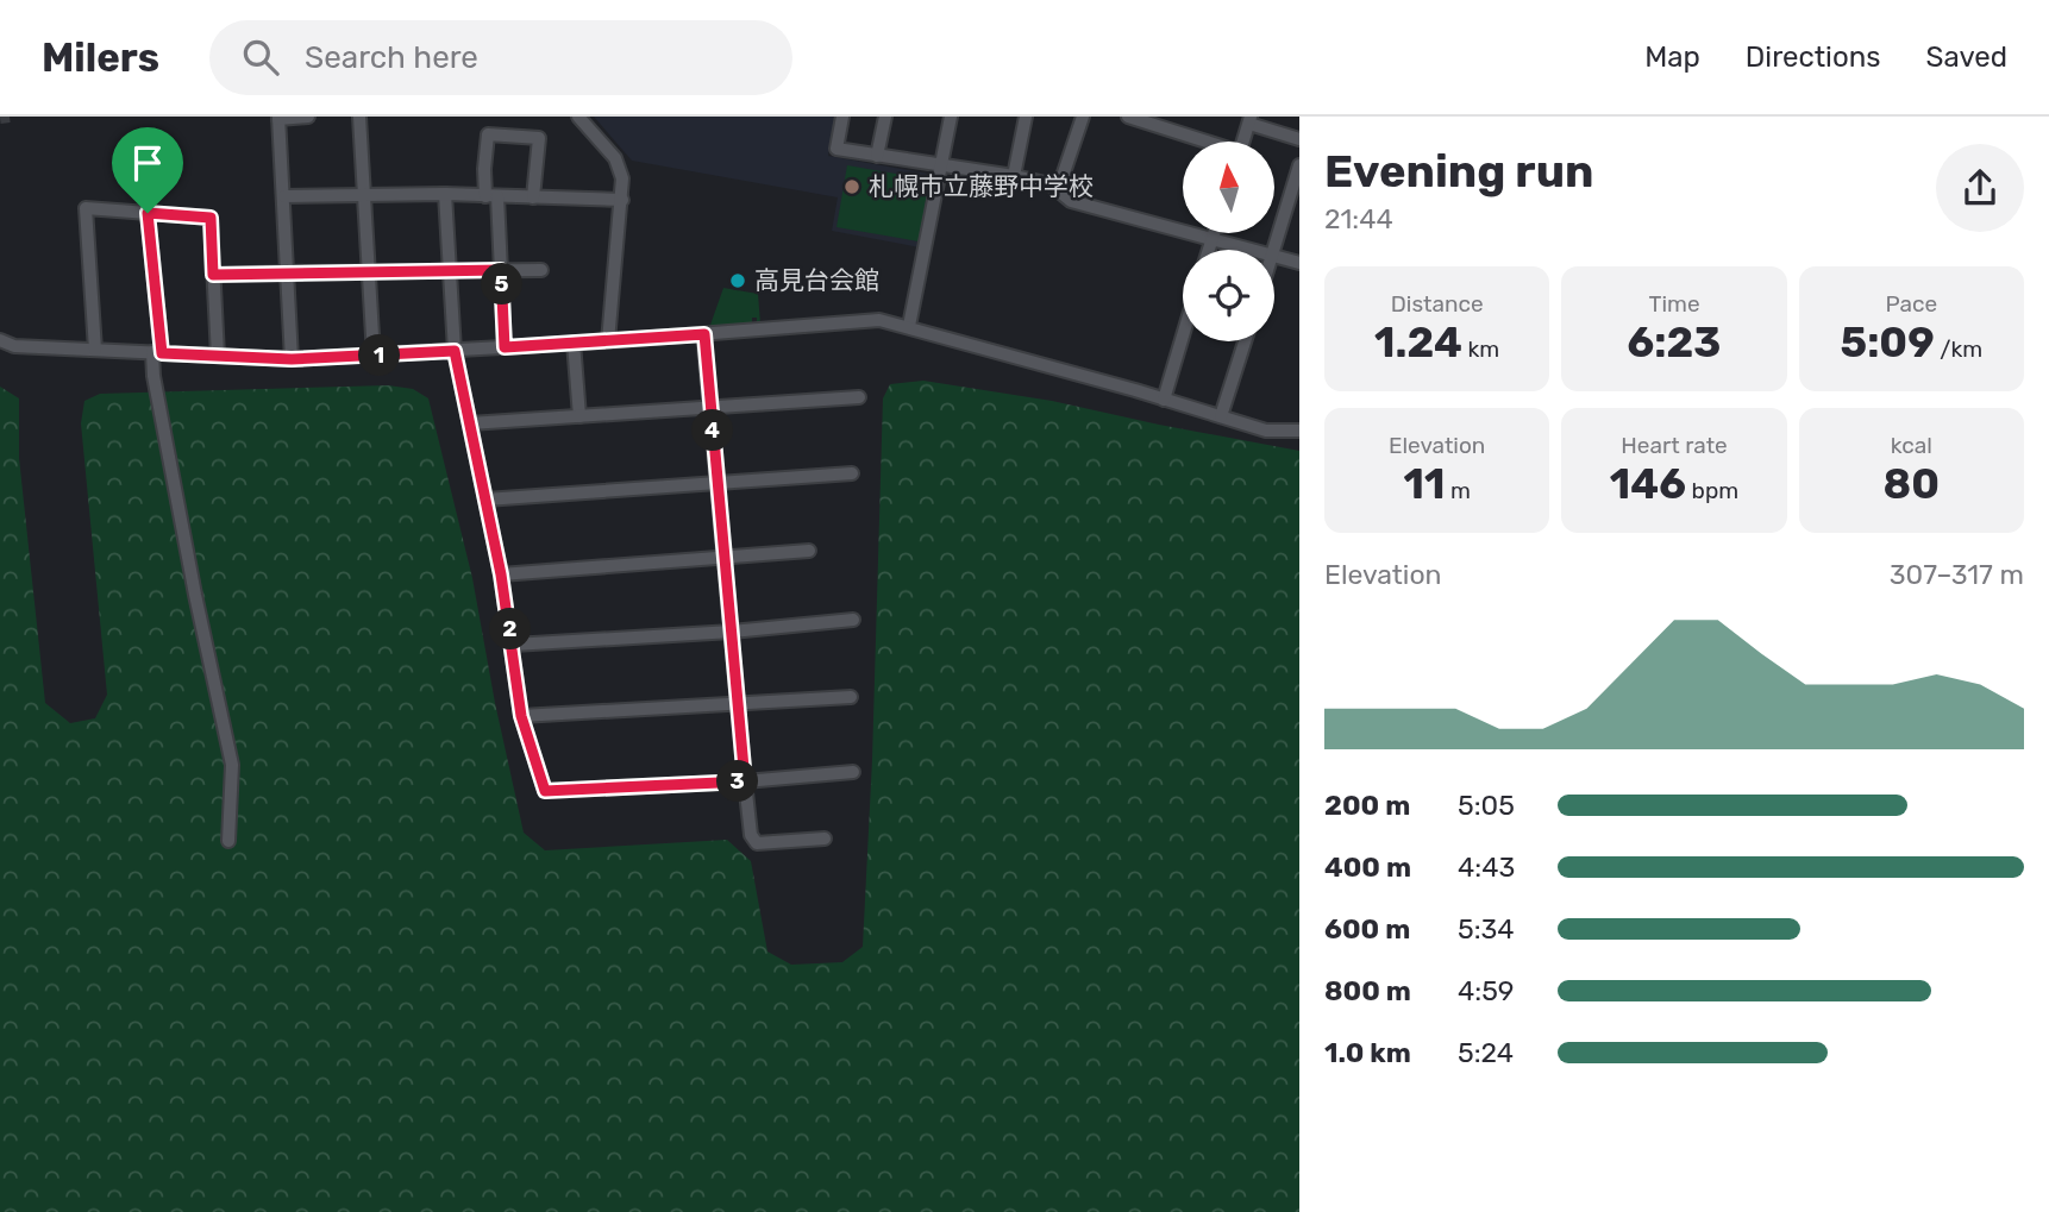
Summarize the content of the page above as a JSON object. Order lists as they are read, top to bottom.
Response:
{
  "places": ["札幌市立藤野中学校", "高見台会館"],
  "north": "top",
  "page": {
    "header": "Milers",
    "search": "Search here",
    "nav": ["Map", "Directions", "Saved"],
    "heading": ["Evening run", "21:44"],
    "stats": [
      ["Distance", "1.24 km"],
      ["Time", "6:23"],
      ["Pace", "5:09 /km"],
      ["Elevation", "11 m"],
      ["Heart rate", "146 bpm"],
      ["kcal", "80"]
    ],
    "pins": [
      "5",
      "1",
      "4",
      "2",
      "3"
    ],
    "chart": ["Elevation", "307–317 m"],
    "list": [
      {
        "name": "200 m",
        "note": "5:05"
      },
      {
        "name": "400 m",
        "note": "4:43"
      },
      {
        "name": "600 m",
        "note": "5:34"
      },
      {
        "name": "800 m",
        "note": "4:59"
      },
      {
        "name": "1.0 km",
        "note": "5:24"
      }
    ]
  }
}
